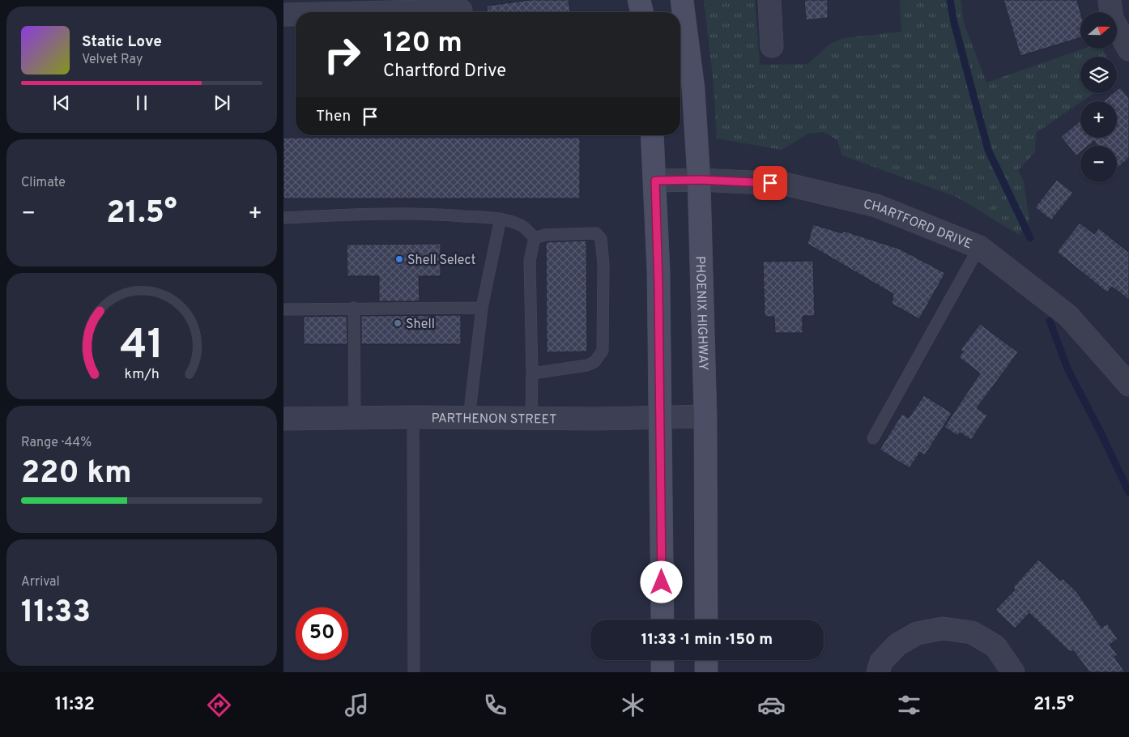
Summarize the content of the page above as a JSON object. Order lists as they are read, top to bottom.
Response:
{
  "streets": {
    "main road": ["PHOENIX HIGHWAY"],
    "street": ["CHARTFORD DRIVE", "PARTHENON STREET"]
  },
  "crossings": [
    ["CHARTFORD DRIVE", "PHOENIX HIGHWAY"],
    ["PHOENIX HIGHWAY", "PARTHENON STREET"]
  ],
  "places": ["Shell Select", "Shell"],
  "north": "right",
  "page": {
    "map_buttons": ["+", "−"],
    "turn": ["120 m", "Chartford Drive"],
    "song": ["Static Love", "Velvet Ray"],
    "then": "Then",
    "tile": [
      "Climate",
      ["Range · 44%", "220 km"],
      ["Arrival", "11:33"]
    ],
    "heat": ["−", "21.5°", "+"],
    "limit": "50",
    "trip": "11:33 · 1 min · 150 m",
    "tabs": ["11:32", "21.5°"],
    "gauge": ["41", "km/h"]
  }
}
